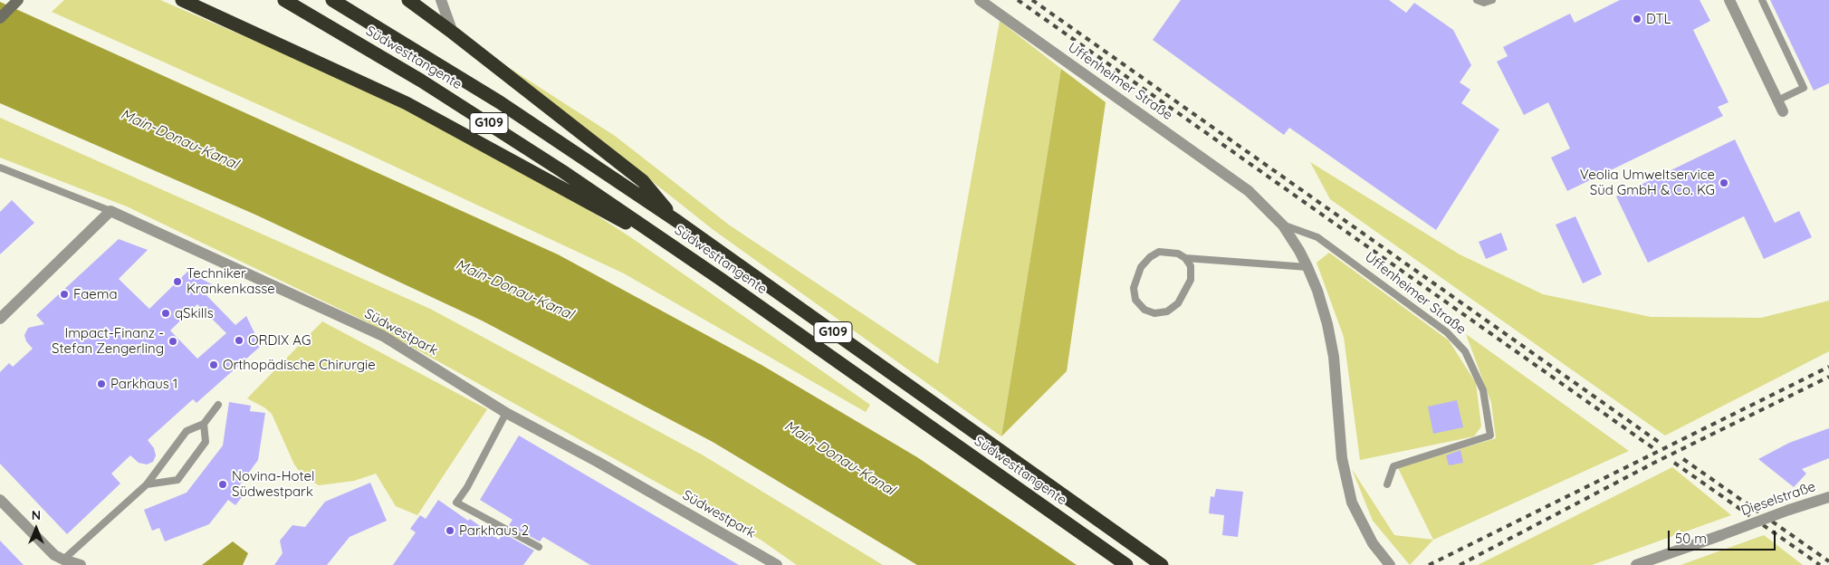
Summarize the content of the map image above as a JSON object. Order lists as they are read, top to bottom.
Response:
{
  "streets": {
    "highway": ["Südwesttangente", "G109"],
    "street": ["Uffenheimer Straße", "Südwestpark", "Dieselstraße"]
  },
  "water": ["Main-Donau-Kanal"],
  "places": [
    "DTL",
    "Veolia Umweltservice Süd GmbH & Co. KG",
    "Techniker Krankenkasse",
    "Faema",
    "qSkills",
    "ORDIX AG",
    "Impact-Finanz - Stefan Zengerling",
    "Orthopädische Chirurgie",
    "Parkhaus 1",
    "Novina-Hotel Südwestpark",
    "Parkhaus 2"
  ],
  "scale_bar": "50 m",
  "north": "top"
}
